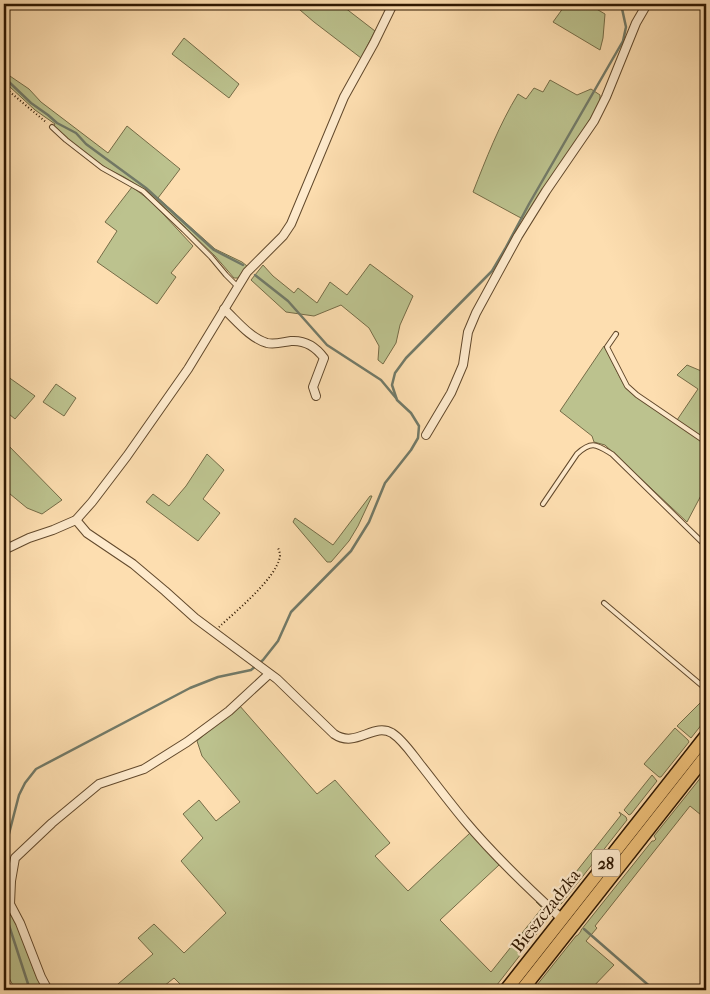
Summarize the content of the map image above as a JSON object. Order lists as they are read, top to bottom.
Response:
{
  "streets": {
    "main road": ["28", "Bieszczadzka"]
  }
}
